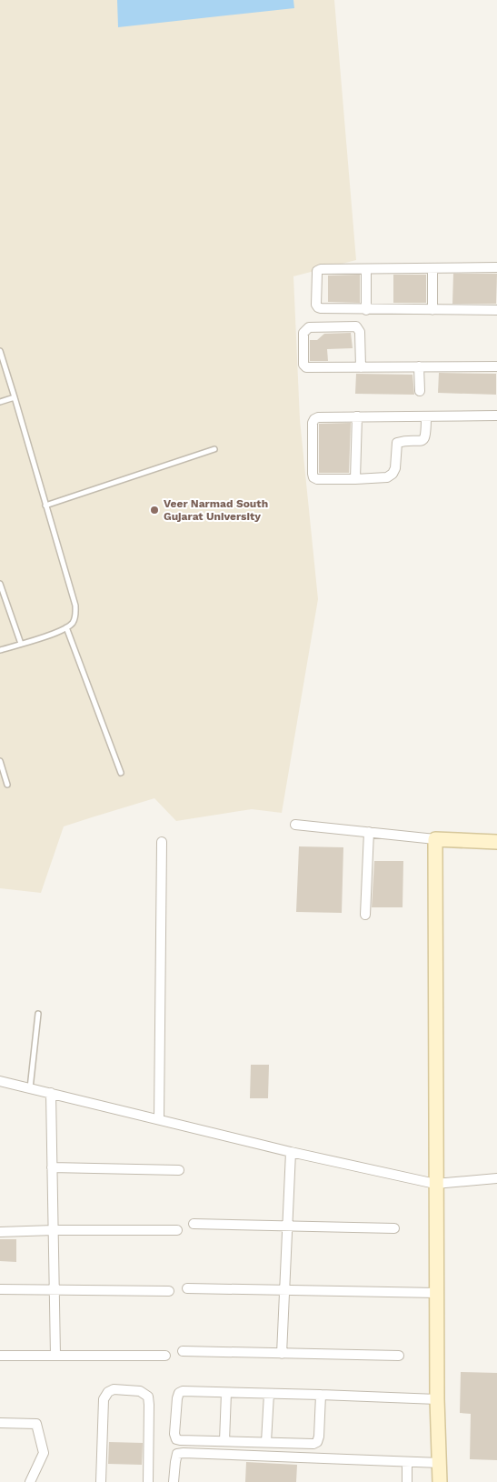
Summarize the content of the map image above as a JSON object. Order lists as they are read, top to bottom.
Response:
{
  "places": ["Veer Narmad South Gujarat University"]
}
